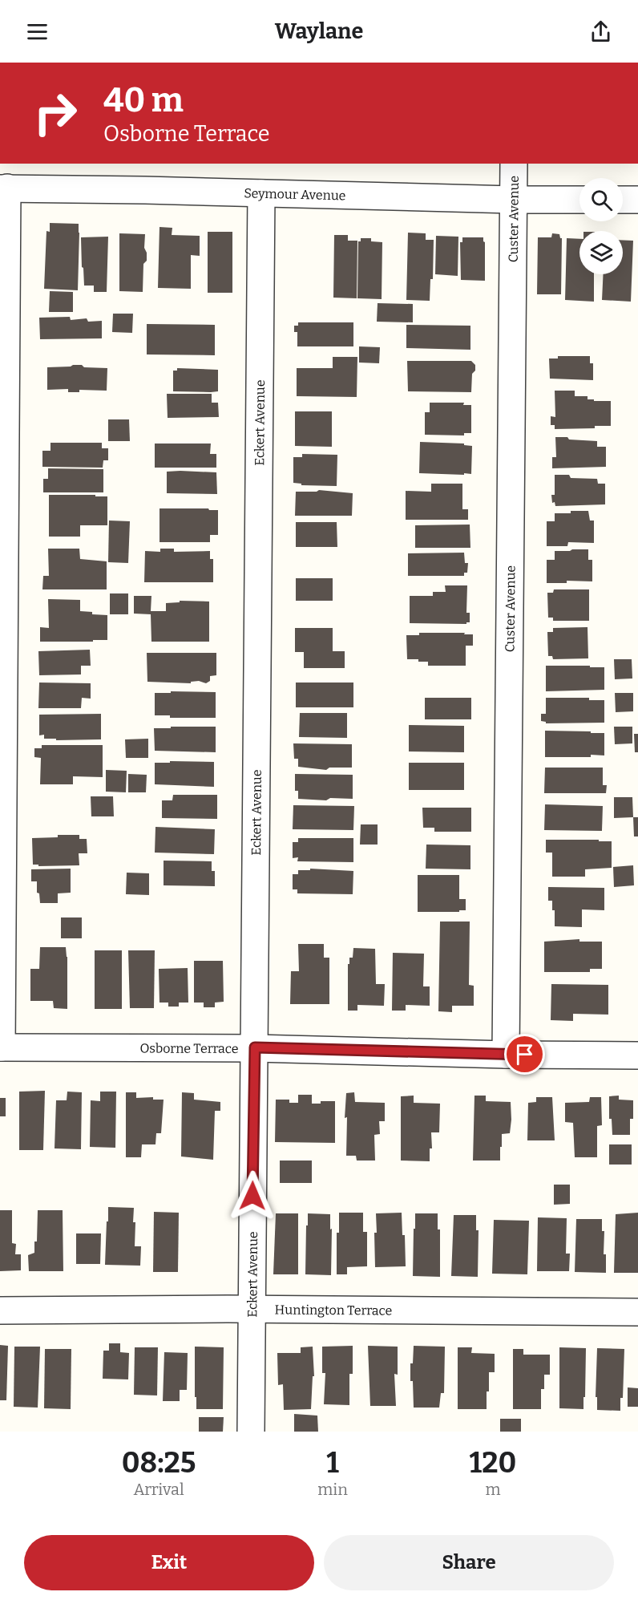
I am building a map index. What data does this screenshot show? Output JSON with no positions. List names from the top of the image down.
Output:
{
  "streets": {
    "street": [
      "Seymour Avenue",
      "Custer Avenue",
      "Eckert Avenue",
      "Osborne Terrace",
      "Huntington Terrace"
    ]
  },
  "crossings": [
    ["Seymour Avenue", "Custer Avenue"],
    ["Seymour Avenue", "Eckert Avenue"],
    ["Custer Avenue", "Osborne Terrace"],
    ["Eckert Avenue", "Osborne Terrace"],
    ["Eckert Avenue", "Huntington Terrace"]
  ],
  "page": {
    "header": "Waylane",
    "turn": ["40 m", "Osborne Terrace"],
    "eta": [
      "08:25",
      "Arrival",
      "1",
      "min",
      "120",
      "m"
    ],
    "buttons": ["Exit", "Share"]
  }
}
